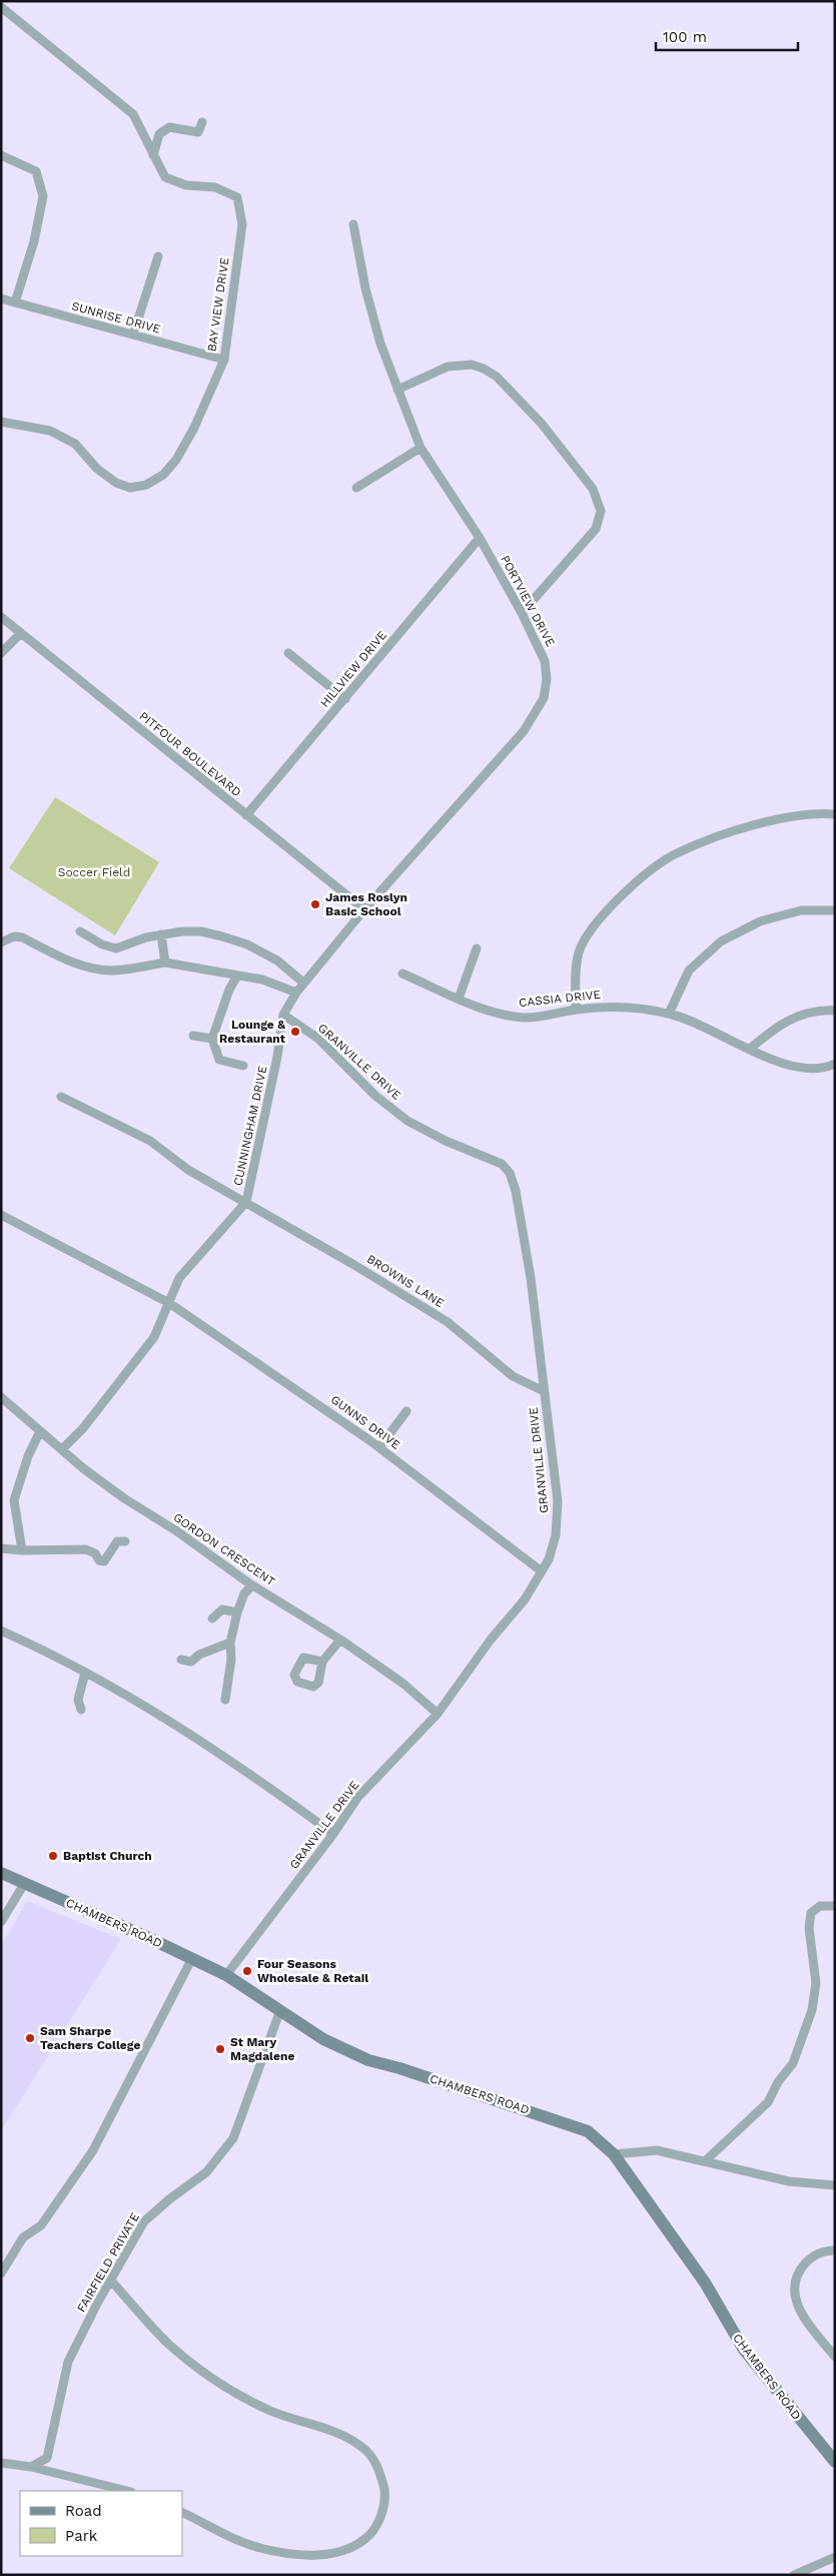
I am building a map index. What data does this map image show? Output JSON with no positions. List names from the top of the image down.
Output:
{
  "streets": {
    "street": [
      "BAY VIEW DRIVE",
      "SUNRISE DRIVE",
      "PORTVIEW DRIVE",
      "HILLVIEW DRIVE",
      "PITFOUR BOULEVARD",
      "CASSIA DRIVE",
      "GRANVILLE DRIVE",
      "CUNNINGHAM DRIVE",
      "BROWNS LANE",
      "GUNNS DRIVE",
      "GORDON CRESCENT",
      "CHAMBERS ROAD",
      "FAIRFIELD PRIVATE"
    ]
  },
  "crossings": [
    ["BAY VIEW DRIVE", "SUNRISE DRIVE"],
    ["PORTVIEW DRIVE", "HILLVIEW DRIVE"],
    ["PORTVIEW DRIVE", "PITFOUR BOULEVARD"],
    ["PORTVIEW DRIVE", "GRANVILLE DRIVE"],
    ["PORTVIEW DRIVE", "CUNNINGHAM DRIVE"],
    ["HILLVIEW DRIVE", "PITFOUR BOULEVARD"],
    ["GRANVILLE DRIVE", "CUNNINGHAM DRIVE"],
    ["GRANVILLE DRIVE", "BROWNS LANE"],
    ["GRANVILLE DRIVE", "GUNNS DRIVE"],
    ["GRANVILLE DRIVE", "GORDON CRESCENT"],
    ["GRANVILLE DRIVE", "CHAMBERS ROAD"],
    ["CUNNINGHAM DRIVE", "BROWNS LANE"],
    ["CUNNINGHAM DRIVE", "GUNNS DRIVE"],
    ["CUNNINGHAM DRIVE", "GORDON CRESCENT"],
    ["CHAMBERS ROAD", "FAIRFIELD PRIVATE"]
  ],
  "parks": ["Soccer Field"],
  "places": [
    "James Roslyn Basic School",
    "Lounge & Restaurant",
    "Baptist Church",
    "Four Seasons Wholesale & Retail",
    "Sam Sharpe Teachers College",
    "St Mary Magdalene"
  ],
  "legend": ["Road", "Park"],
  "scale_bar": "100 m"
}
